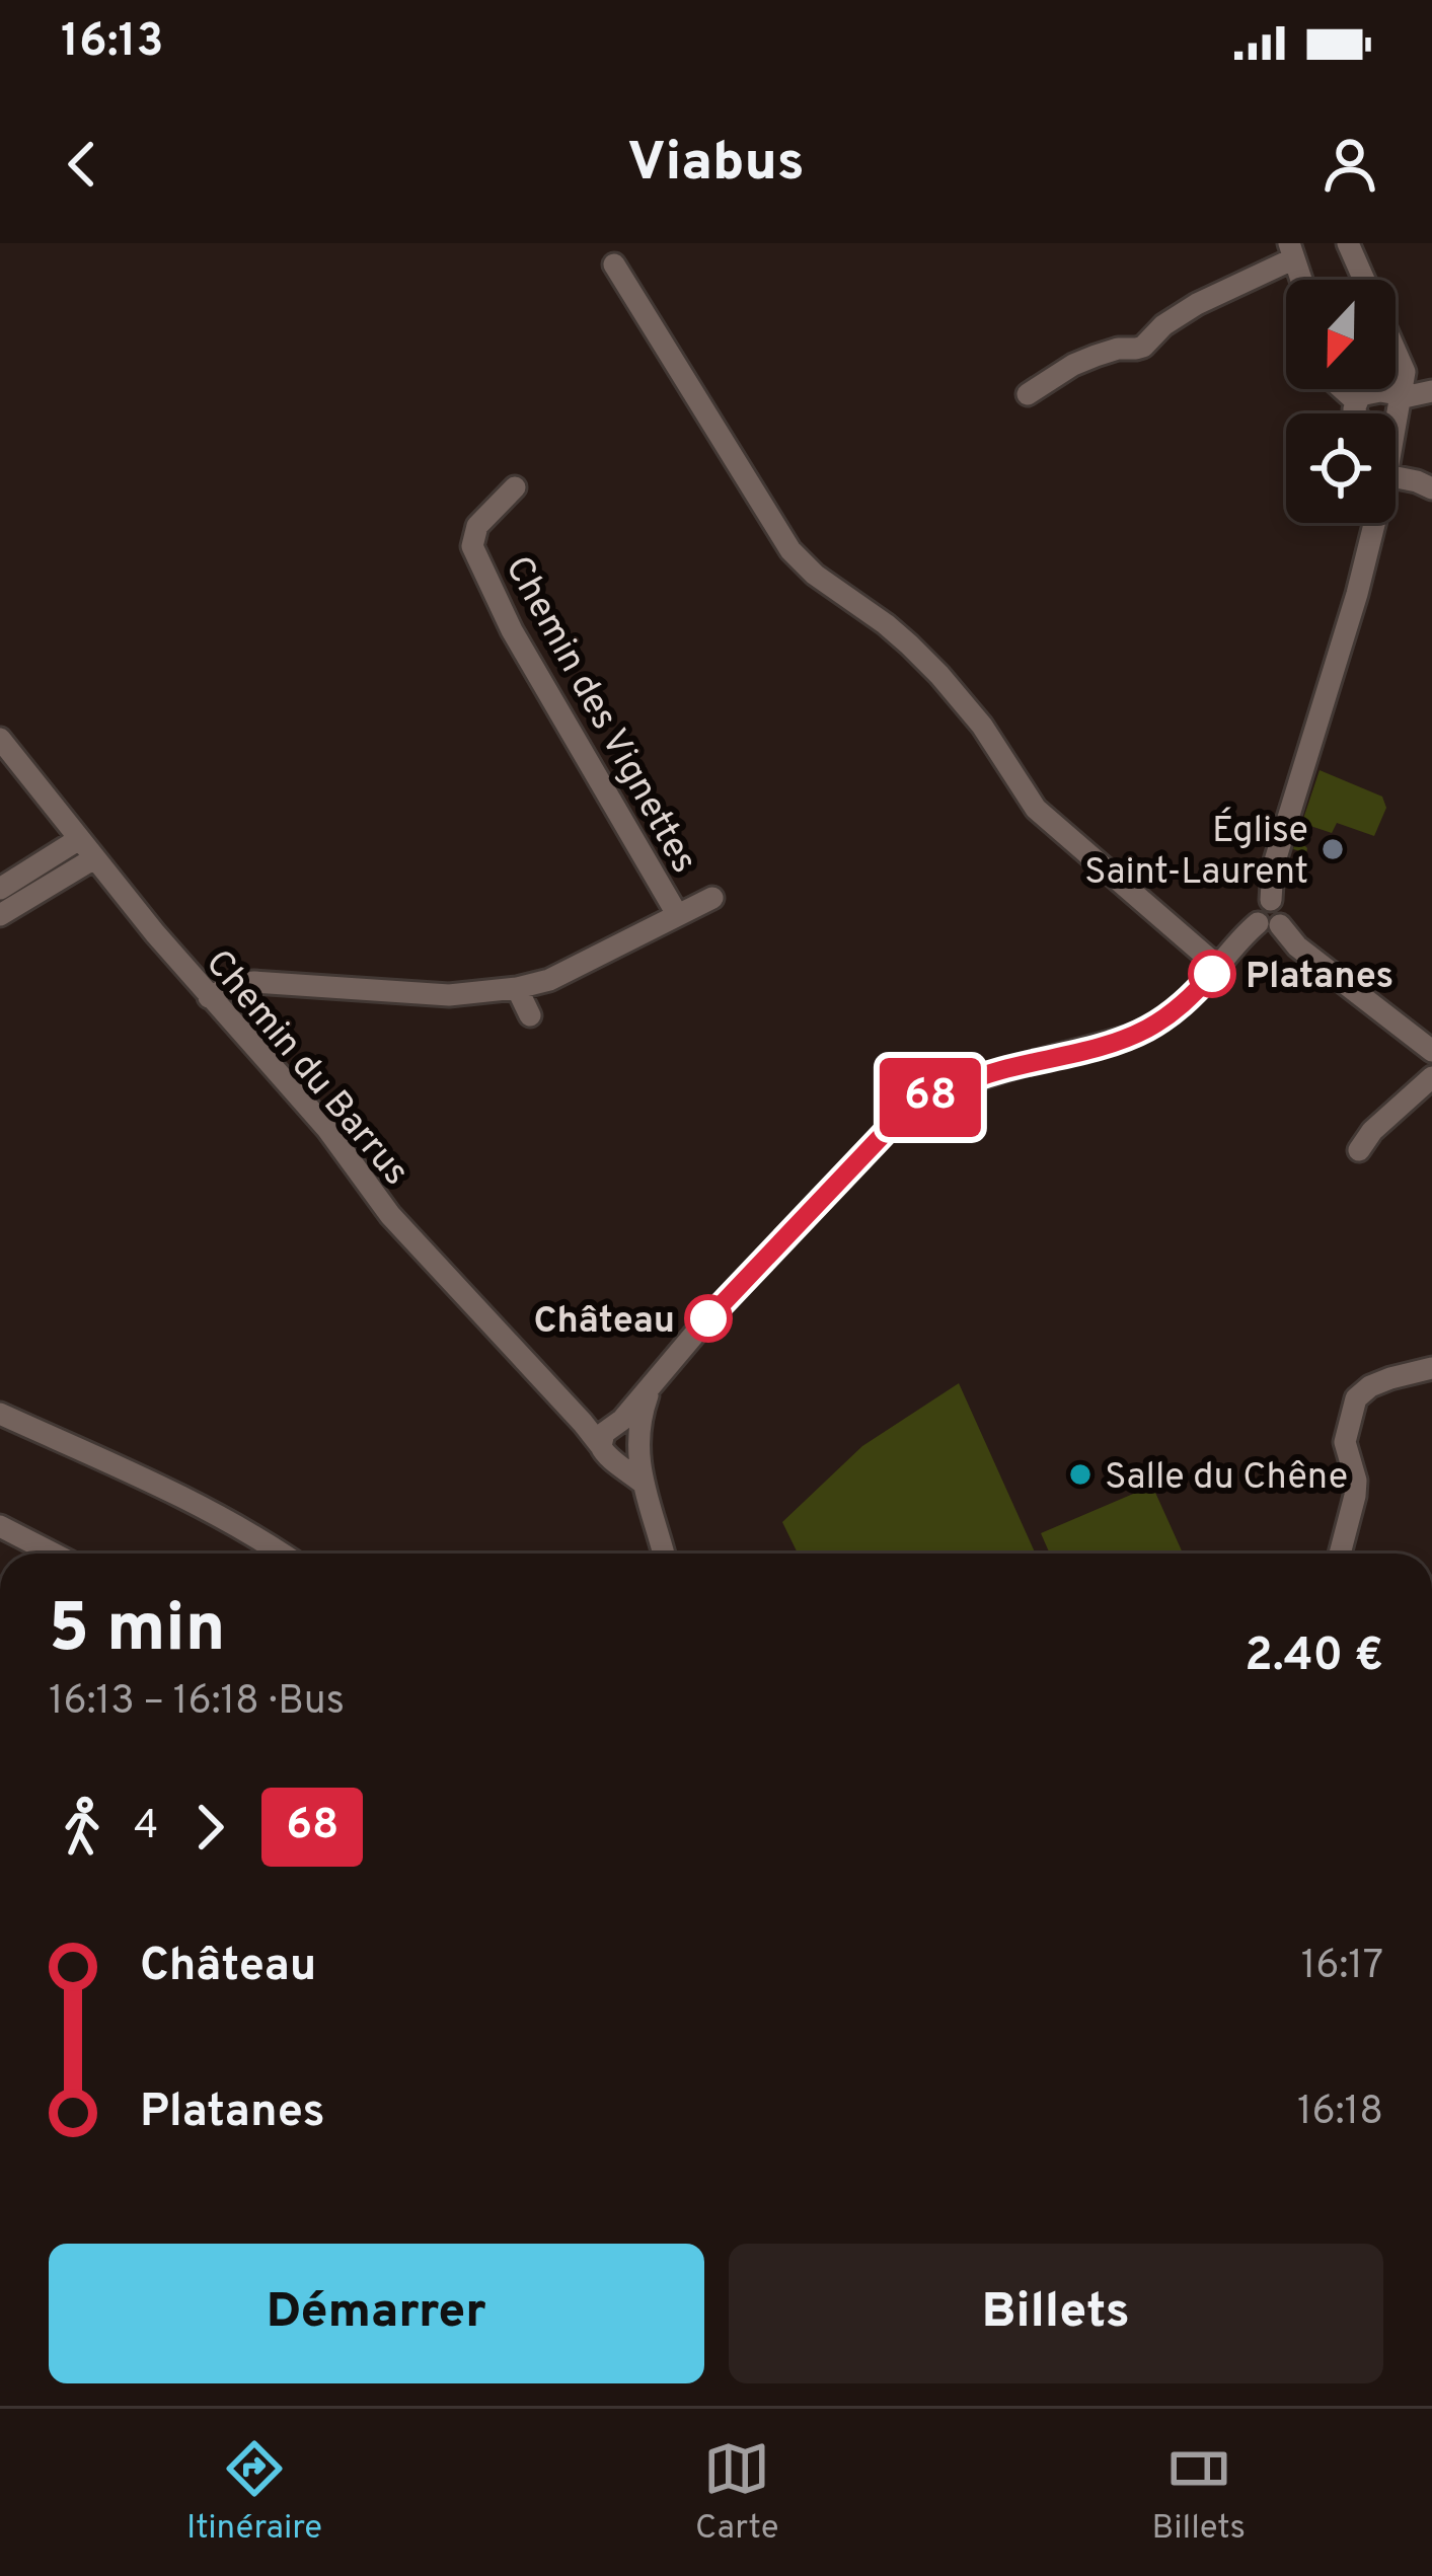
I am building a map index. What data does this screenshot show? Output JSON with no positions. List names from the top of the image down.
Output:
{
  "streets": {
    "street": ["Chemin des Vignettes", "Chemin du Barrus"]
  },
  "places": [
    "Église Saint-Laurent",
    "Platanes",
    "Château",
    "Salle du Chêne"
  ],
  "lines": ["bus line 68"],
  "north": "bottom",
  "page": {
    "status": "16:13",
    "header": "Viabus",
    "on_map": "68",
    "heading": ["5 min", "16:13 – 16:18 · Bus", "2.40 €"],
    "legs": ["4", "68"],
    "list": [
      {
        "name": "Château",
        "value": "16:17"
      },
      {
        "name": "Platanes",
        "value": "16:18"
      }
    ],
    "buttons": ["Démarrer", "Billets"],
    "tabs": ["Itinéraire", "Carte", "Billets"]
  }
}
